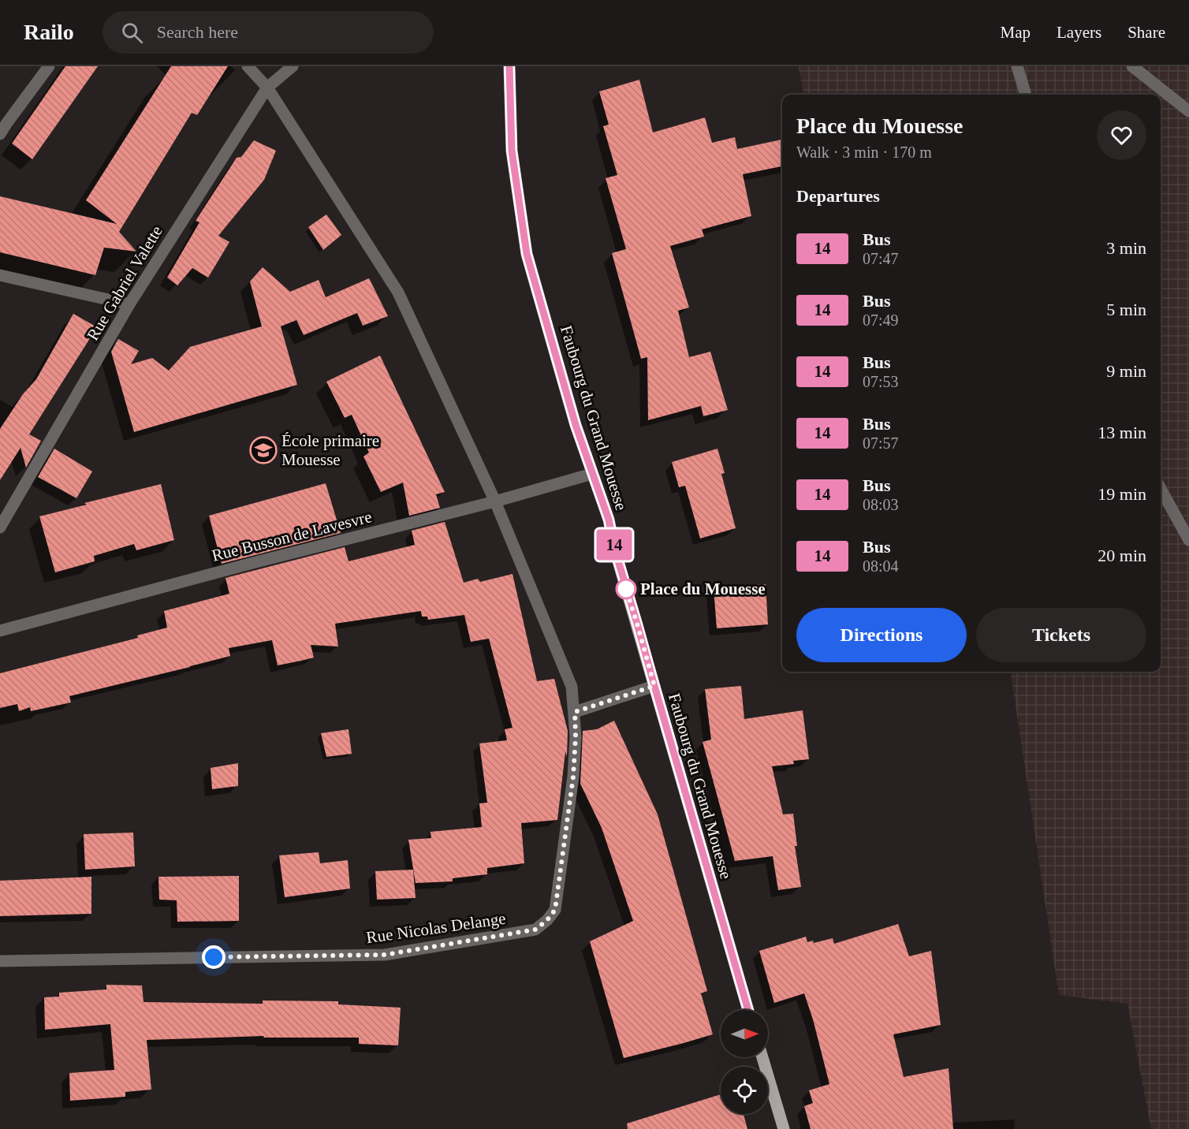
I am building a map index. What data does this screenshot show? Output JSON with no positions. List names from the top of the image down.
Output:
{
  "streets": {
    "main road": ["Faubourg du Grand Mouesse"],
    "street": ["Rue Gabriel Valette", "Rue Busson de Lavesvre", "Rue Nicolas Delange"]
  },
  "crossings": [
    ["Faubourg du Grand Mouesse", "Rue Busson de Lavesvre"]
  ],
  "places": {
    "school or university": ["École primaire Mouesse"],
    "other": ["Place du Mouesse"]
  },
  "lines": ["bus line 14"],
  "north": "right",
  "page": {
    "header": "Railo",
    "search": "Search here",
    "nav": ["Map", "Layers", "Share"],
    "on_map": "14",
    "heading": [
      ["Place du Mouesse", "Walk · 3 min · 170 m"],
      "Departures"
    ],
    "list": [
      {
        "mark": "14",
        "name": "Bus",
        "note": "07:47",
        "value": "3 min"
      },
      {
        "mark": "14",
        "name": "Bus",
        "note": "07:49",
        "value": "5 min"
      },
      {
        "mark": "14",
        "name": "Bus",
        "note": "07:53",
        "value": "9 min"
      },
      {
        "mark": "14",
        "name": "Bus",
        "note": "07:57",
        "value": "13 min"
      },
      {
        "mark": "14",
        "name": "Bus",
        "note": "08:03",
        "value": "19 min"
      },
      {
        "mark": "14",
        "name": "Bus",
        "note": "08:04",
        "value": "20 min"
      }
    ],
    "buttons": ["Directions", "Tickets"]
  }
}
